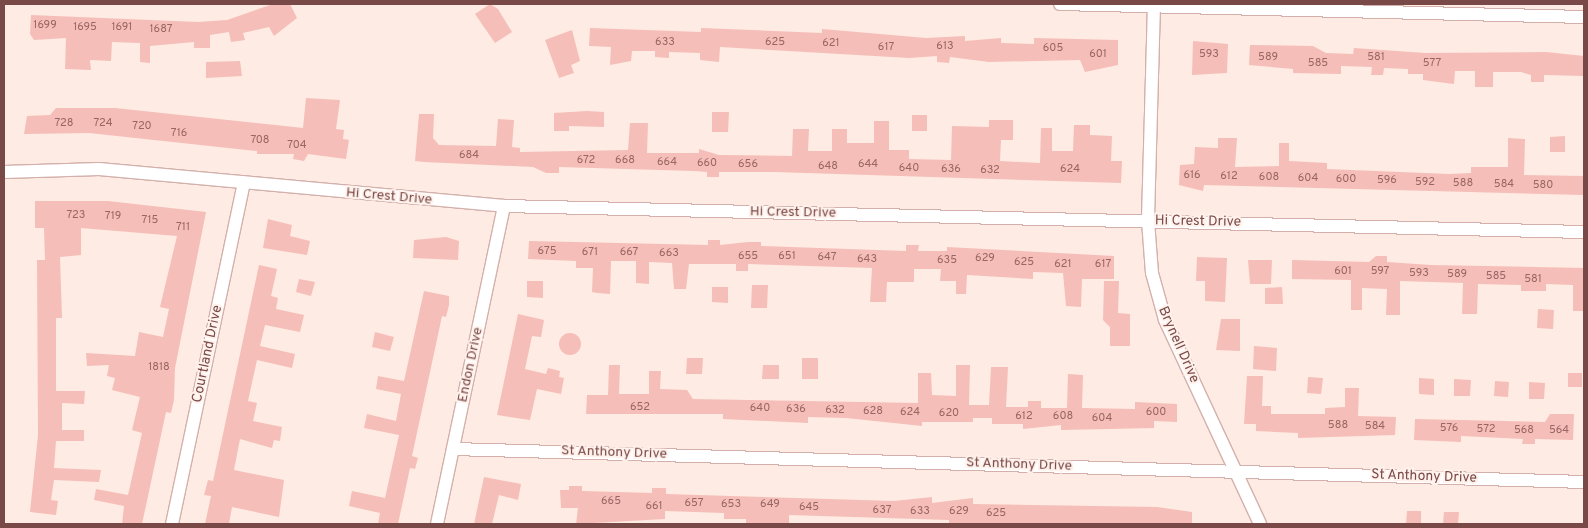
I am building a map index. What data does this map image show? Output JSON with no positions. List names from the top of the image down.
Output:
{
  "streets": {
    "street": [
      "Hi Crest Drive",
      "Brynell Drive",
      "Courtland Drive",
      "Endon Drive",
      "St Anthony Drive"
    ]
  },
  "crossings": [
    ["Hi Crest Drive", "Brynell Drive"],
    ["Hi Crest Drive", "Courtland Drive"],
    ["Hi Crest Drive", "Endon Drive"],
    ["Brynell Drive", "St Anthony Drive"],
    ["Endon Drive", "St Anthony Drive"]
  ],
  "house_numbers": [
    "1699",
    "1695",
    "1691",
    "1687",
    "633",
    "625",
    "621",
    "613",
    "617",
    "605",
    "601",
    "593",
    "589",
    "581",
    "585",
    "577",
    "728",
    "724",
    "720",
    "716",
    "708",
    "704",
    "684",
    "672",
    "668",
    "664",
    "660",
    "656",
    "644",
    "648",
    "640",
    "636",
    "624",
    "632",
    "616",
    "612",
    "608",
    "604",
    "600",
    "596",
    "592",
    "588",
    "584",
    "580",
    "723",
    "719",
    "715",
    "711",
    "675",
    "671",
    "667",
    "663",
    "655",
    "651",
    "647",
    "629",
    "643",
    "635",
    "625",
    "621",
    "617",
    "601",
    "597",
    "593",
    "589",
    "585",
    "581",
    "1818",
    "652",
    "640",
    "636",
    "632",
    "628",
    "624",
    "600",
    "620",
    "612",
    "608",
    "604",
    "588",
    "584",
    "576",
    "572",
    "568",
    "564",
    "665",
    "657",
    "653",
    "649",
    "661",
    "645",
    "637",
    "633",
    "629",
    "625"
  ]
}
